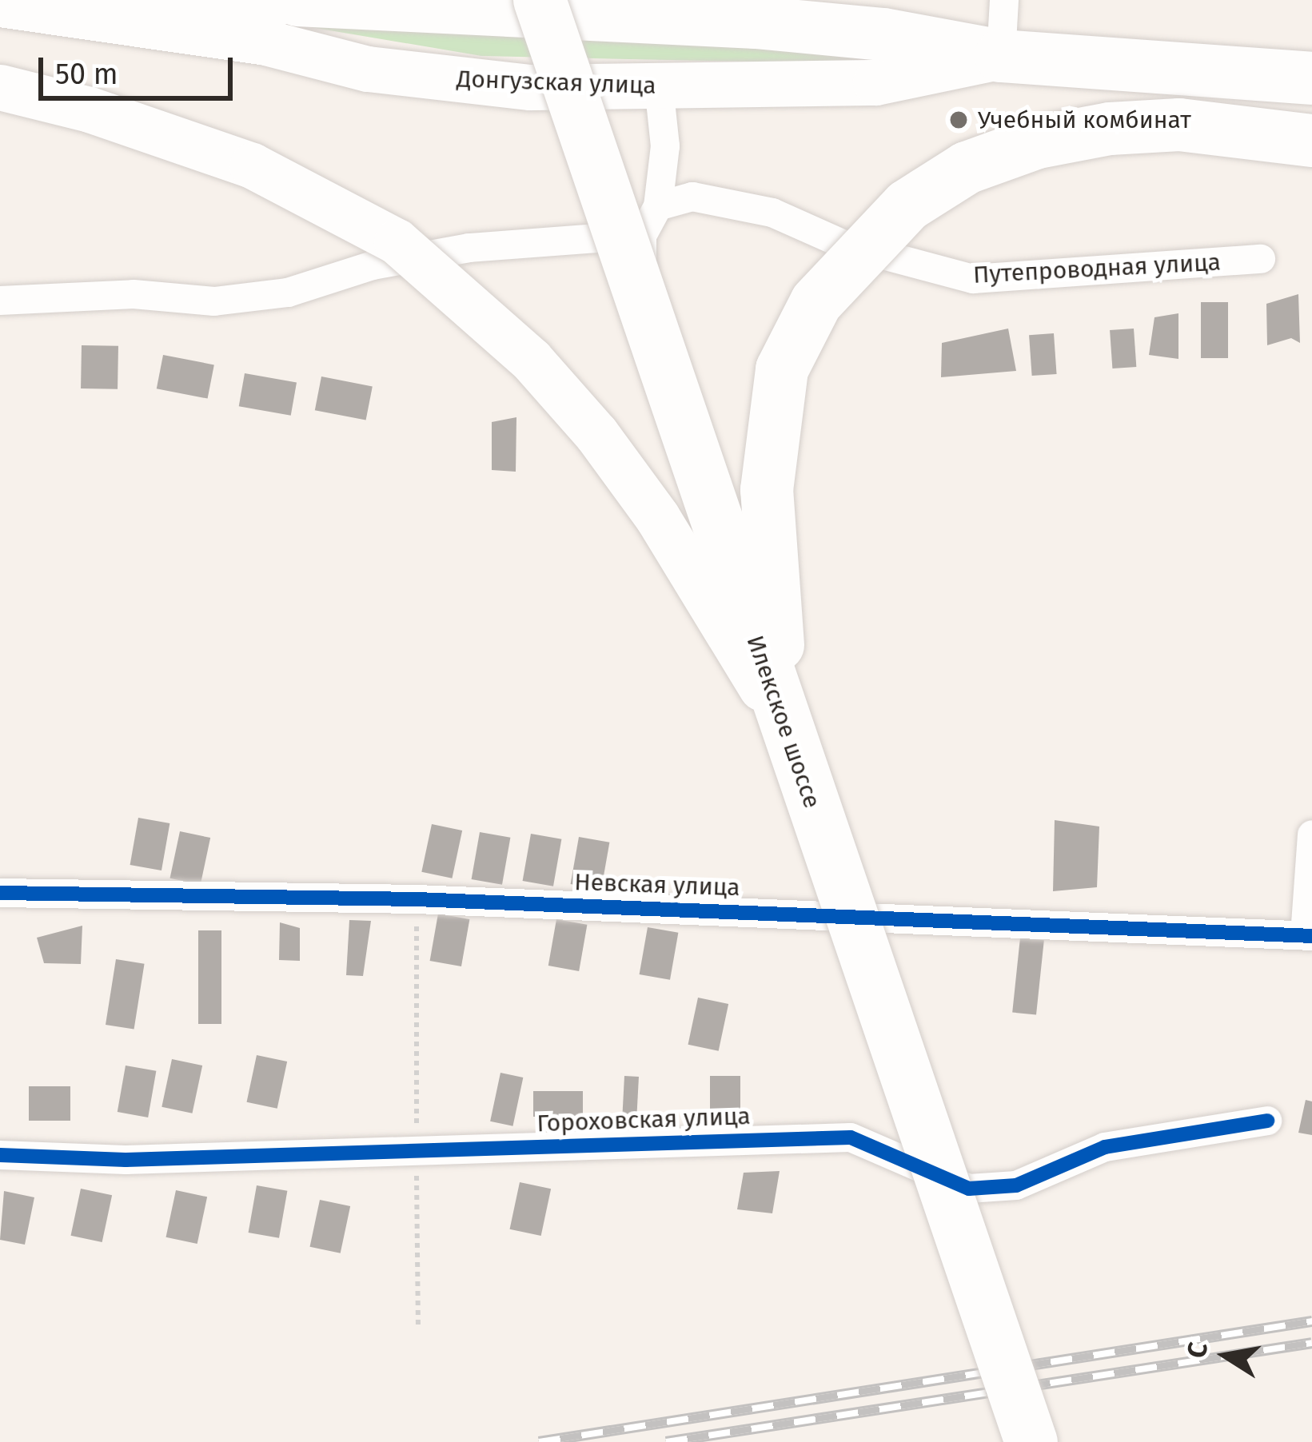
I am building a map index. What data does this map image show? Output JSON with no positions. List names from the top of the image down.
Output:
{
  "streets": {
    "highway": ["Донгузская улица", "Илекское шоссе"],
    "street": ["Путепроводная улица", "Невская улица", "Гороховская улица"]
  },
  "crossings": [
    ["Донгузская улица", "Илекское шоссе"]
  ],
  "places": ["Учебный комбинат"],
  "scale_bar": "50 m",
  "north": "left"
}
